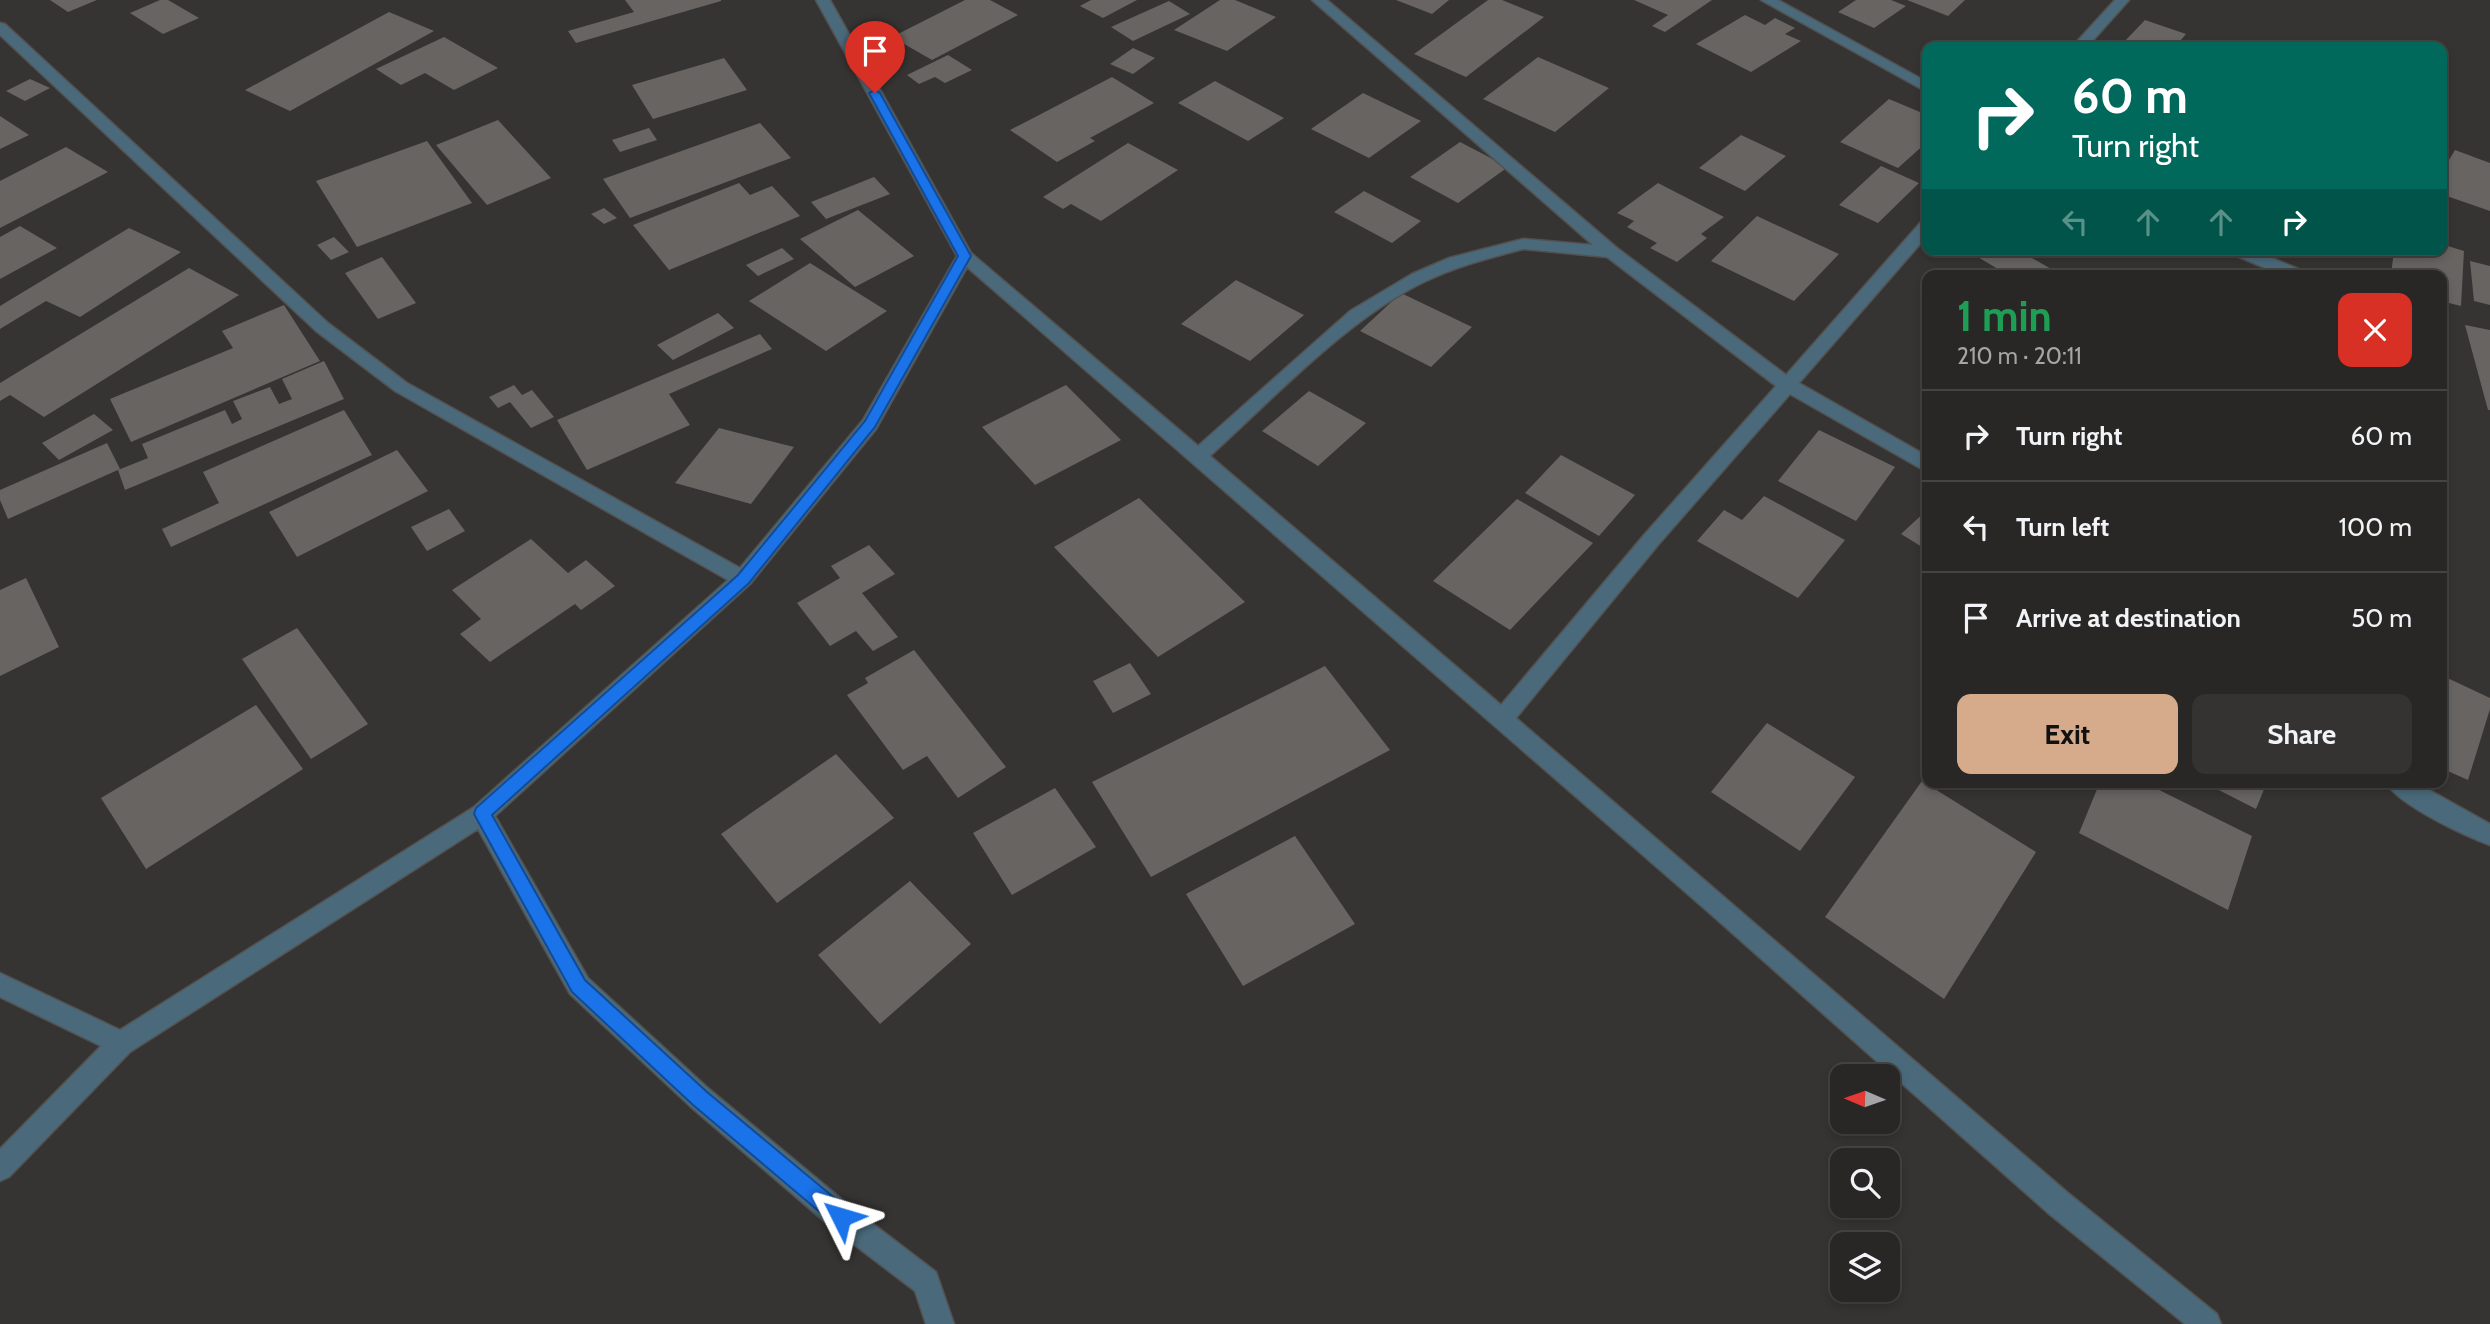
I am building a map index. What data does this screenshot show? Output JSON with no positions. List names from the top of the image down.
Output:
{
  "north": "left",
  "page": {
    "turn": ["60 m", "Turn right"],
    "heading": ["1 min", "210 m · 20:11"],
    "list": [
      {
        "name": "Turn right",
        "value": "60 m"
      },
      {
        "name": "Turn left",
        "value": "100 m"
      },
      {
        "name": "Arrive at destination",
        "value": "50 m"
      }
    ],
    "buttons": ["Exit", "Share"]
  }
}
